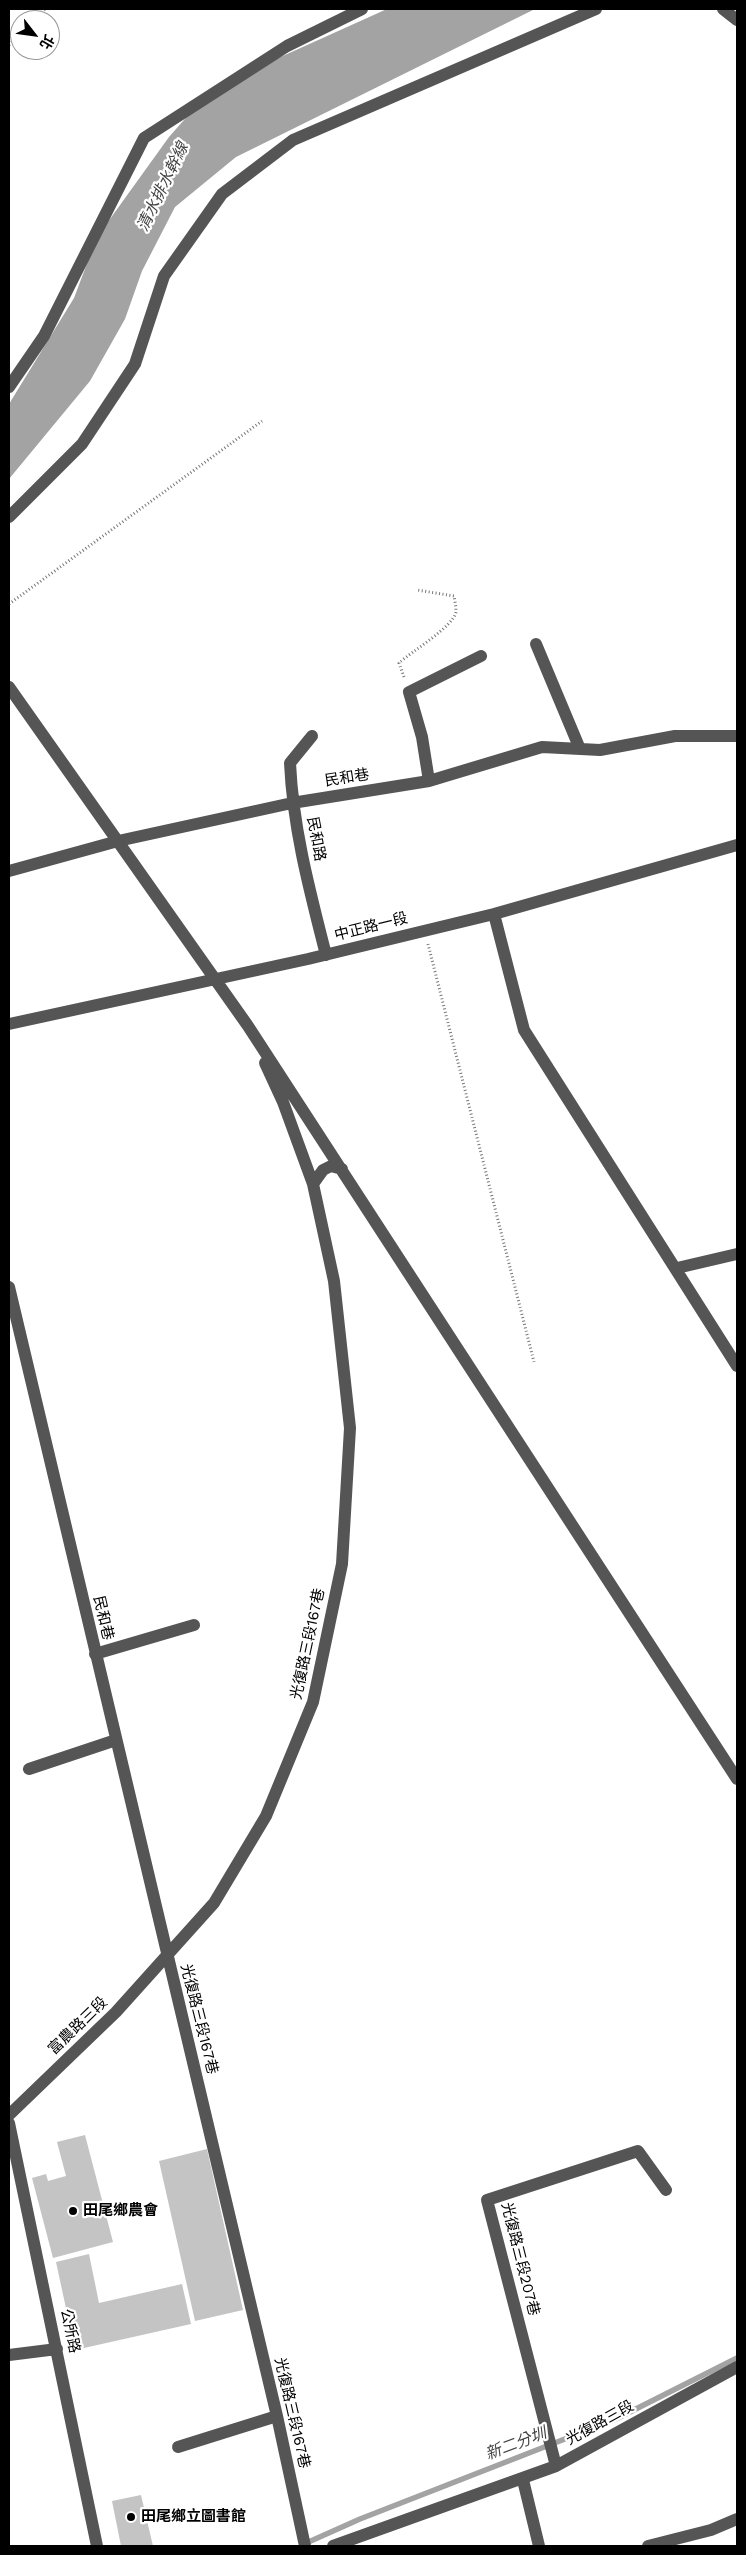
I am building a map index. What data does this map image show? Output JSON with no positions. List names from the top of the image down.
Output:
{
  "streets": {
    "street": [
      "民和巷",
      "民和路",
      "中正路一段",
      "光復路三段167巷",
      "富農路三段",
      "光復路三段207巷",
      "公所路",
      "光復路三段"
    ]
  },
  "crossings": [
    ["民和巷", "民和路"],
    ["民和巷", "光復路三段167巷"],
    ["民和巷", "富農路三段"],
    ["民和路", "中正路一段"],
    ["光復路三段167巷", "富農路三段"],
    ["光復路三段207巷", "光復路三段"]
  ],
  "water": ["清水排水幹線", "新二分圳"],
  "places": ["田尾鄉農會", "田尾鄉立圖書館"],
  "north": "bottom right"
}
